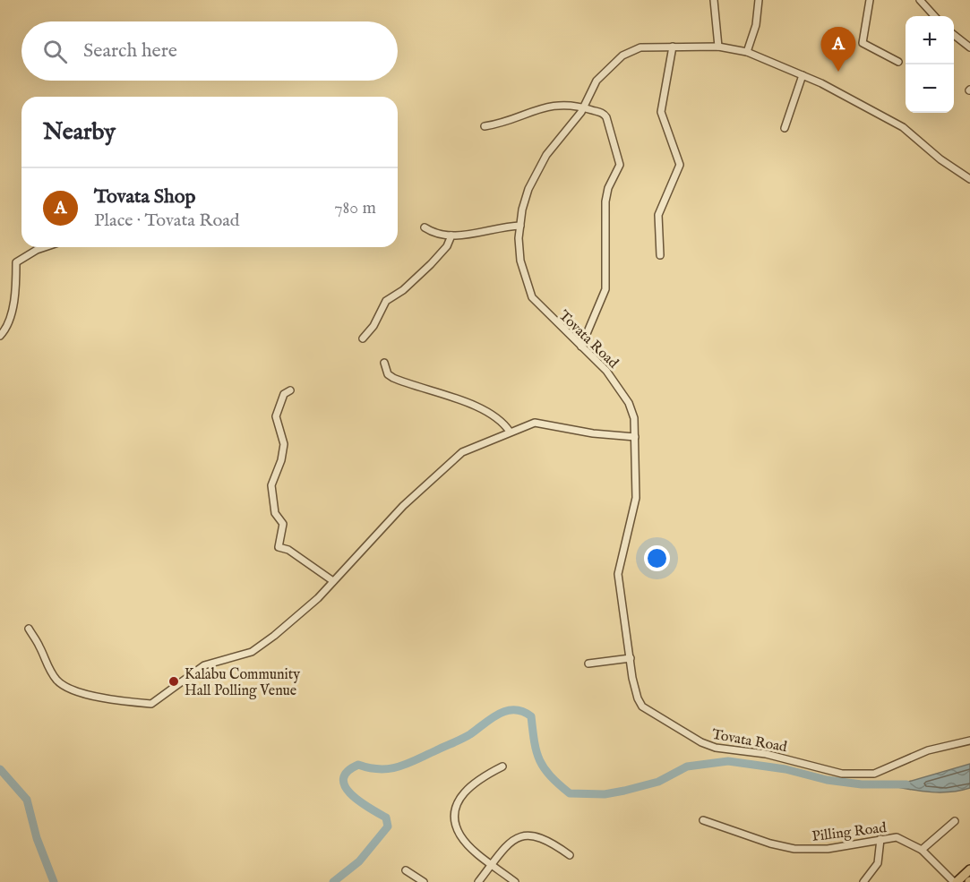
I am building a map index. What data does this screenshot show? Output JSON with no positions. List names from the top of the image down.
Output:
{
  "streets": {
    "street": ["Tovata Road", "Pilling Road"]
  },
  "places": ["Kalabu Community Hall Polling Venue"],
  "page": {
    "map_buttons": ["+", "−"],
    "search": "Search here",
    "pins": "A",
    "heading": "Nearby",
    "list": [
      {
        "mark": "A",
        "name": "Tovata Shop",
        "note": "Place · Tovata Road",
        "value": "780 m"
      }
    ]
  }
}
